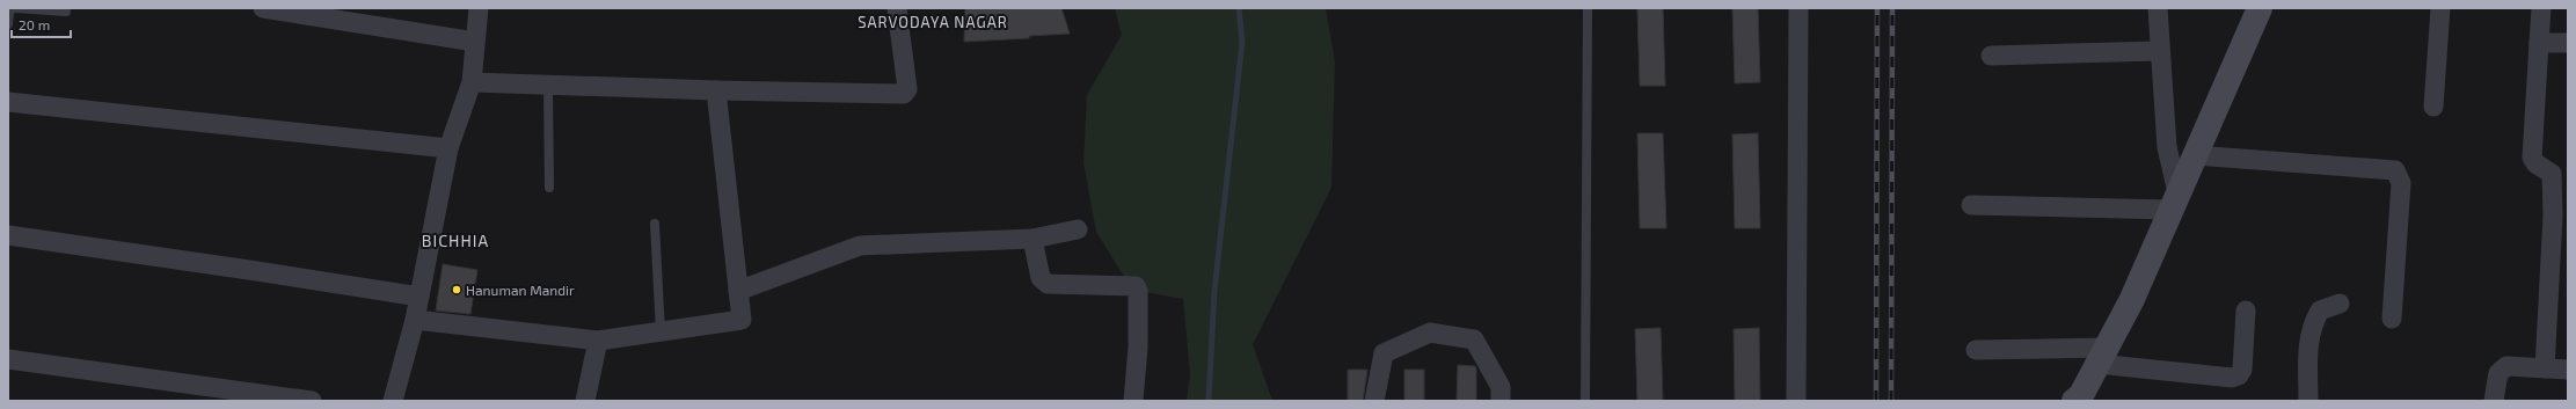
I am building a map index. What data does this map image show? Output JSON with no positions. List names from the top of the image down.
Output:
{
  "districts": ["SARVODAYA NAGAR", "BICHHIA"],
  "places": ["Hanuman Mandir"],
  "scale_bar": "20 m"
}
